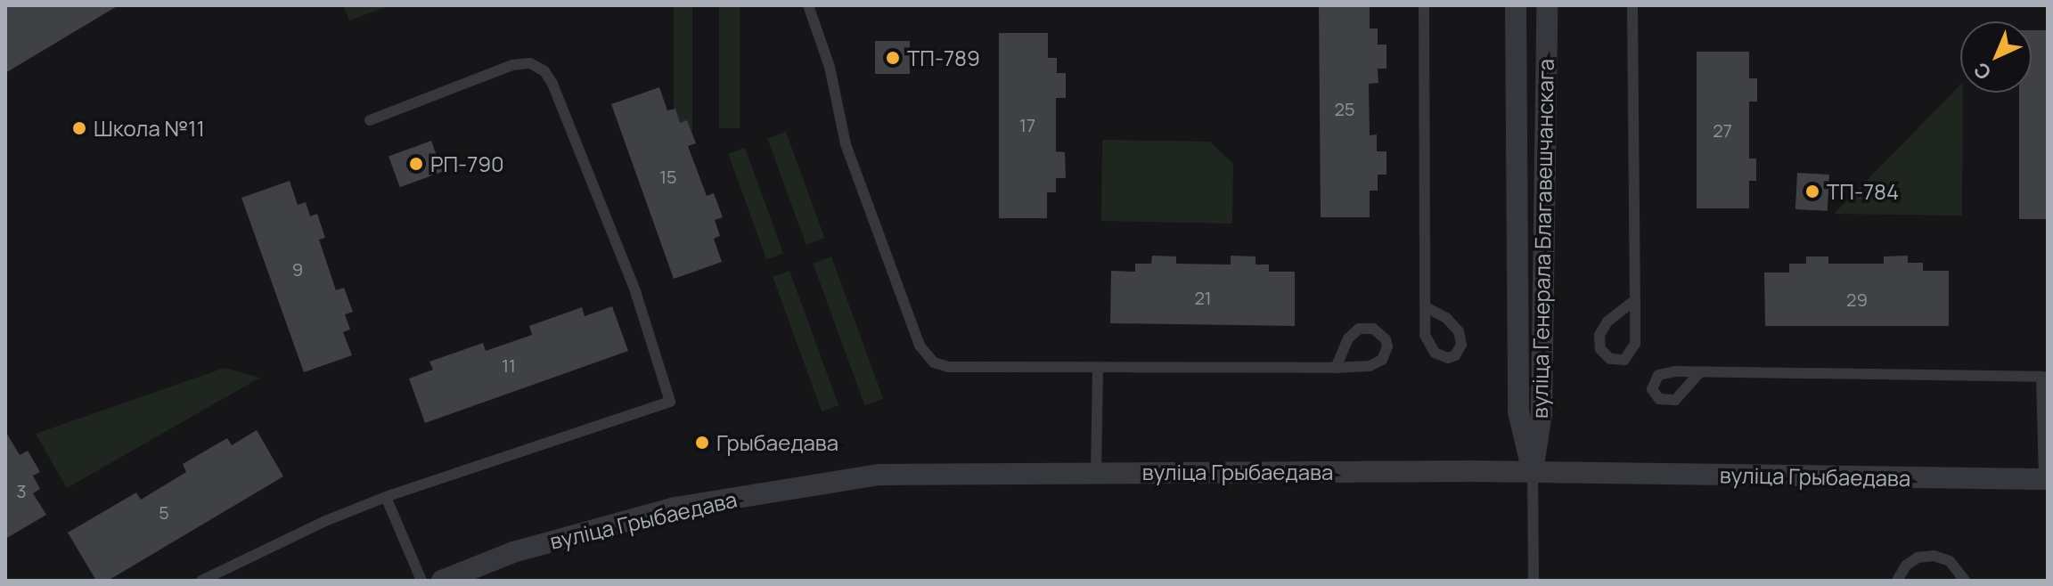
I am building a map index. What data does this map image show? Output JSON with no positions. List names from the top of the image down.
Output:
{
  "streets": {
    "street": ["вуліца Генерала Благавешчанскага", "вуліца Грыбаедава"]
  },
  "crossings": [
    ["вуліца Генерала Благавешчанскага", "вуліца Грыбаедава"]
  ],
  "places": [
    "ТП-789",
    "Школа №11",
    "РП-790",
    "ТП-784",
    "Грыбаедава"
  ],
  "house_numbers": [
    "25",
    "17",
    "27",
    "15",
    "9",
    "21",
    "29",
    "11",
    "3",
    "5"
  ],
  "north": "bottom left"
}
